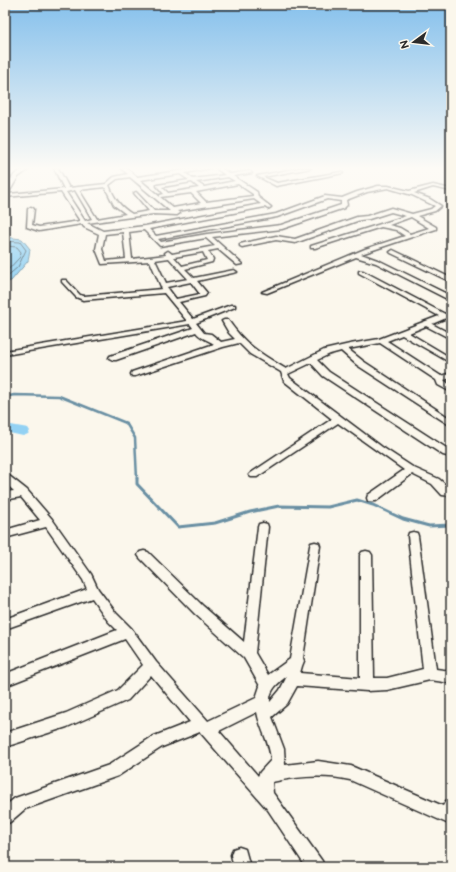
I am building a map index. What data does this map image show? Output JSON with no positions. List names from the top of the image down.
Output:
{
  "north": "left"
}
